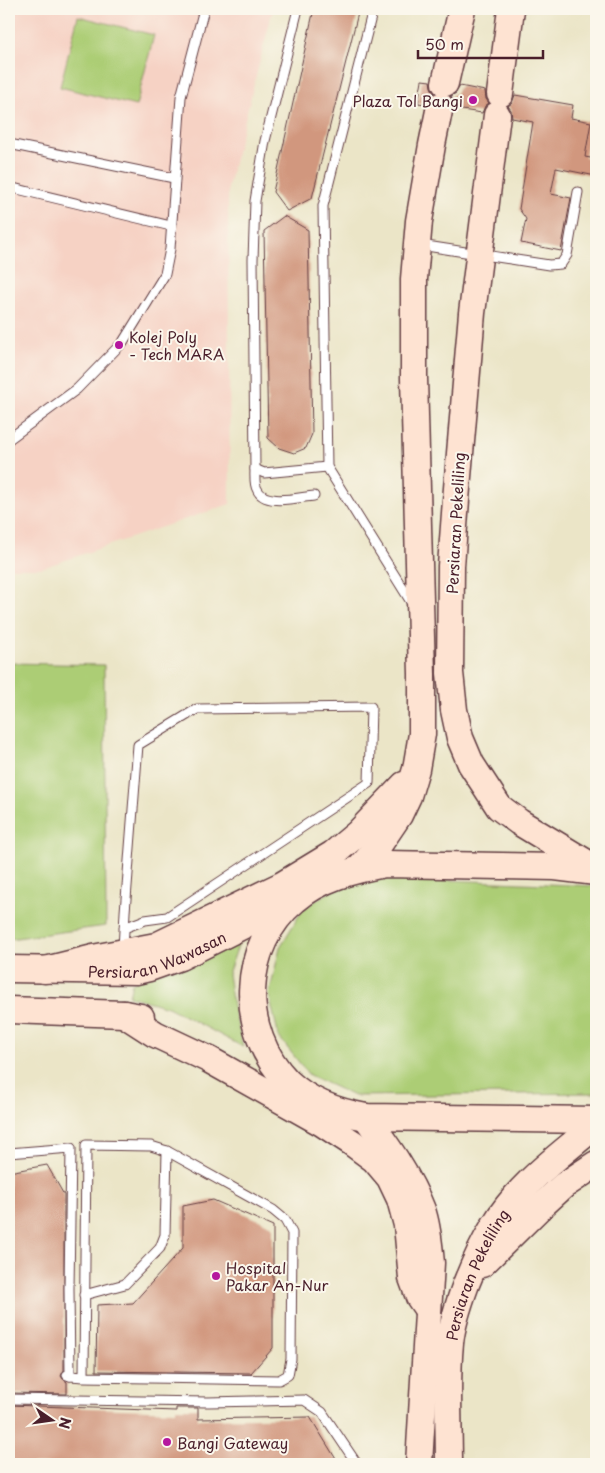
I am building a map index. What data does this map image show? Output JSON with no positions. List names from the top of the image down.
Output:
{
  "streets": {
    "main road": ["Persiaran Pekeliling", "Persiaran Wawasan"]
  },
  "places": [
    "Plaza Tol Bangi",
    "Kolej Poly - Tech MARA",
    "Hospital Pakar An-Nur",
    "Bangi Gateway"
  ],
  "scale_bar": "50 m",
  "north": "right"
}
